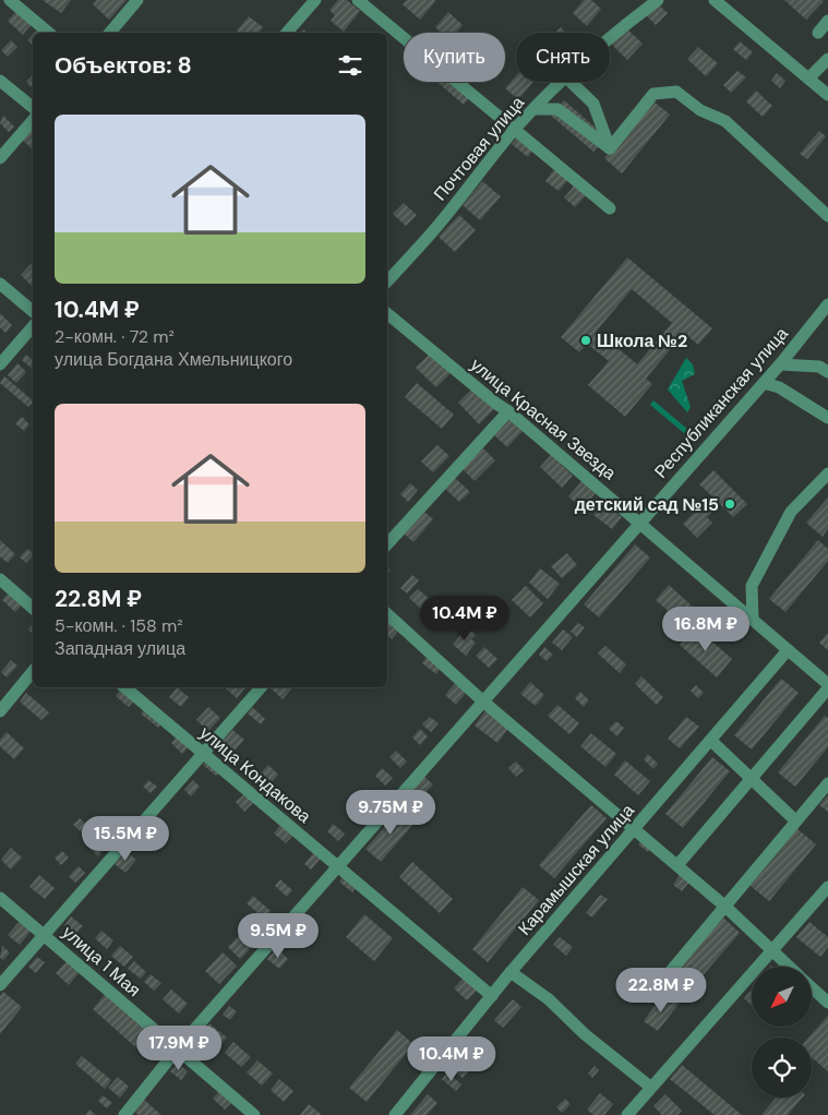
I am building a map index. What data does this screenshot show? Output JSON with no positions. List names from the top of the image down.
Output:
{
  "streets": {
    "street": [
      "Почтовая улица",
      "Республиканская улица",
      "улица Красная Звезда",
      "улица Кондакова",
      "Карамышская улица",
      "улица 1 Мая"
    ]
  },
  "crossings": [
    ["Республиканская улица", "улица Красная Звезда"],
    ["Республиканская улица", "улица Кондакова"],
    ["Республиканская улица", "улица 1 Мая"],
    ["улица Красная Звезда", "Карамышская улица"],
    ["улица Кондакова", "Карамышская улица"]
  ],
  "places": ["Школа №2", "детский сад №15"],
  "north": "bottom left",
  "page": {
    "chip": ["Купить", "Снять"],
    "heading": "Объектов: 8",
    "list": [
      {
        "name": "10.4M ₽",
        "note": "2-комн. · 72 m² · улица Богдана Хмельницкого"
      },
      {
        "name": "22.8M ₽",
        "note": "5-комн. · 158 m² · Западная улица"
      }
    ],
    "price": [
      "10.4M ₽",
      "16.8M ₽",
      "9.75M ₽",
      "15.5M ₽",
      "9.5M ₽",
      "22.8M ₽",
      "17.9M ₽",
      "10.4M ₽"
    ]
  }
}
